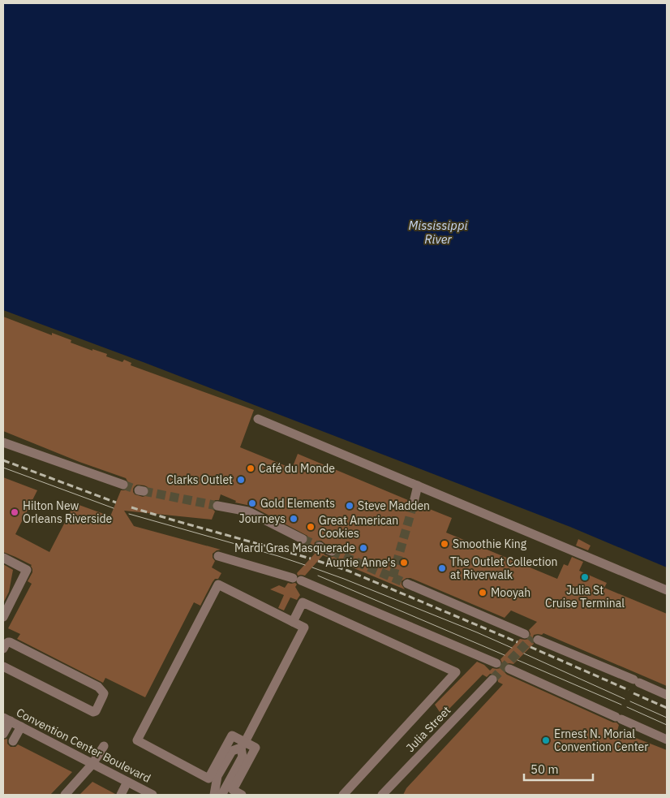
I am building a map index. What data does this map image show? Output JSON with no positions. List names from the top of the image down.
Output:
{
  "streets": {
    "street": ["Julia Street", "Convention Center Boulevard"]
  },
  "water": ["Mississippi River"],
  "places": [
    "Café du Monde",
    "Clarks Outlet",
    "Gold Elements",
    "Steve Madden",
    "Hilton New Orleans Riverside",
    "Journeys",
    "Great American Cookies",
    "Smoothie King",
    "Mardi Gras Masquerade",
    "Auntie Anne's",
    "The Outlet Collection at Riverwalk",
    "Julia St Cruise Terminal",
    "Mooyah",
    "Ernest N. Morial Convention Center"
  ],
  "scale_bar": "50 m"
}
